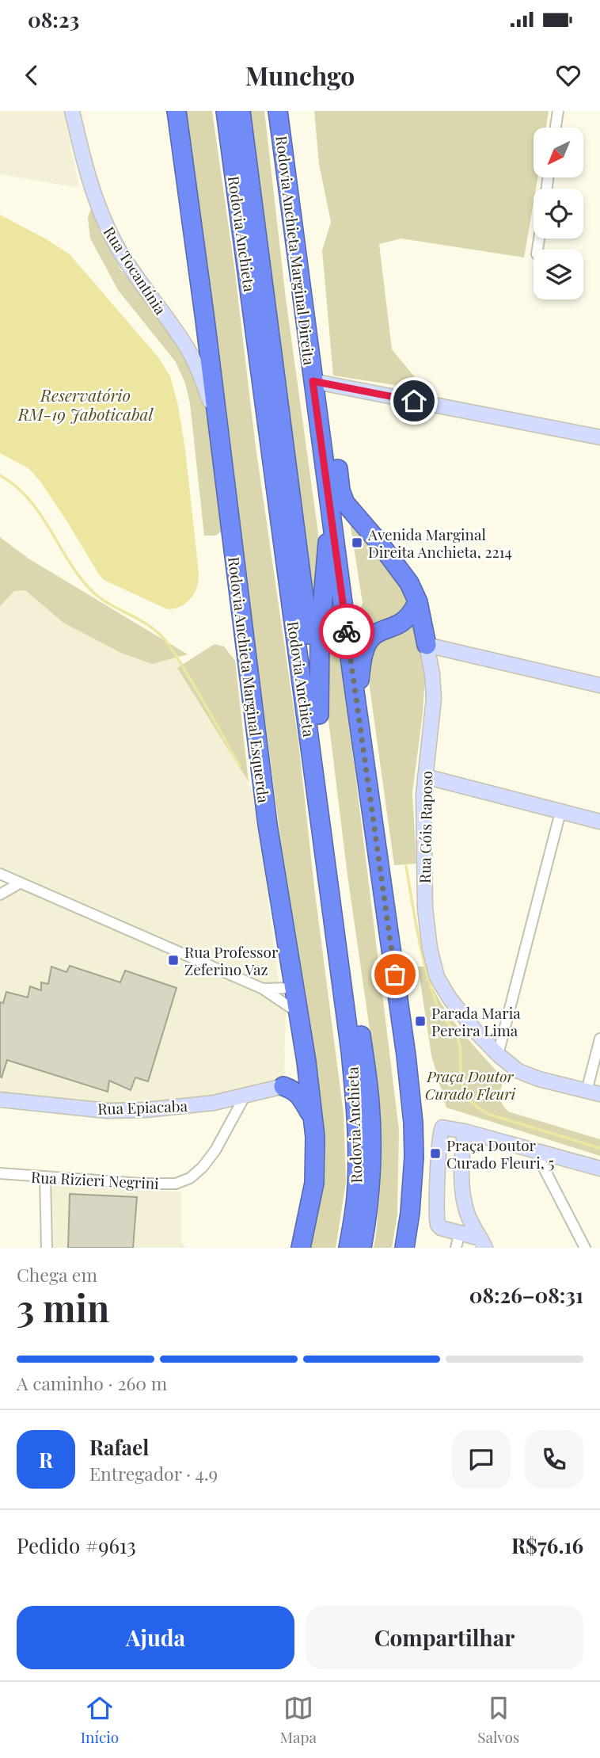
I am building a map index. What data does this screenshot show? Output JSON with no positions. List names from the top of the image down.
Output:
{
  "streets": {
    "highway": ["Rodovia Anchieta", "Rodovia Anchieta Marginal Direita", "Rodovia Anchieta Marginal Esquerda"],
    "street": [
      "Rua Tocantínia",
      "Rua Góis Raposo",
      "Rua Epiacaba",
      "Rua Rizieri Negrini"
    ]
  },
  "crossings": [
    ["Rua Tocantínia", "Rodovia Anchieta Marginal Esquerda"],
    ["Rua Epiacaba", "Rua Rizieri Negrini"]
  ],
  "water": ["Reservatório RM-19 Jaboticabal"],
  "parks": ["Praça Doutor Curado Fleuri"],
  "places": {
    "transit": [
      "Avenida Marginal Direita Anchieta, 2214",
      "Rua Professor Zeferino Vaz",
      "Parada Maria Pereira Lima",
      "Praça Doutor Curado Fleuri, 5"
    ]
  },
  "north": "bottom left",
  "page": {
    "status": "08:23",
    "header": "Munchgo",
    "heading": ["3 min", "Chega em", "08:26–08:31"],
    "panel": [
      "Rafael",
      "Entregador · 4.9",
      "Pedido #9613",
      "R$76.16"
    ],
    "bar": "A caminho · 260 m",
    "round": "R",
    "buttons": ["Ajuda", "Compartilhar"],
    "tabs": ["Início", "Mapa", "Salvos"]
  }
}
